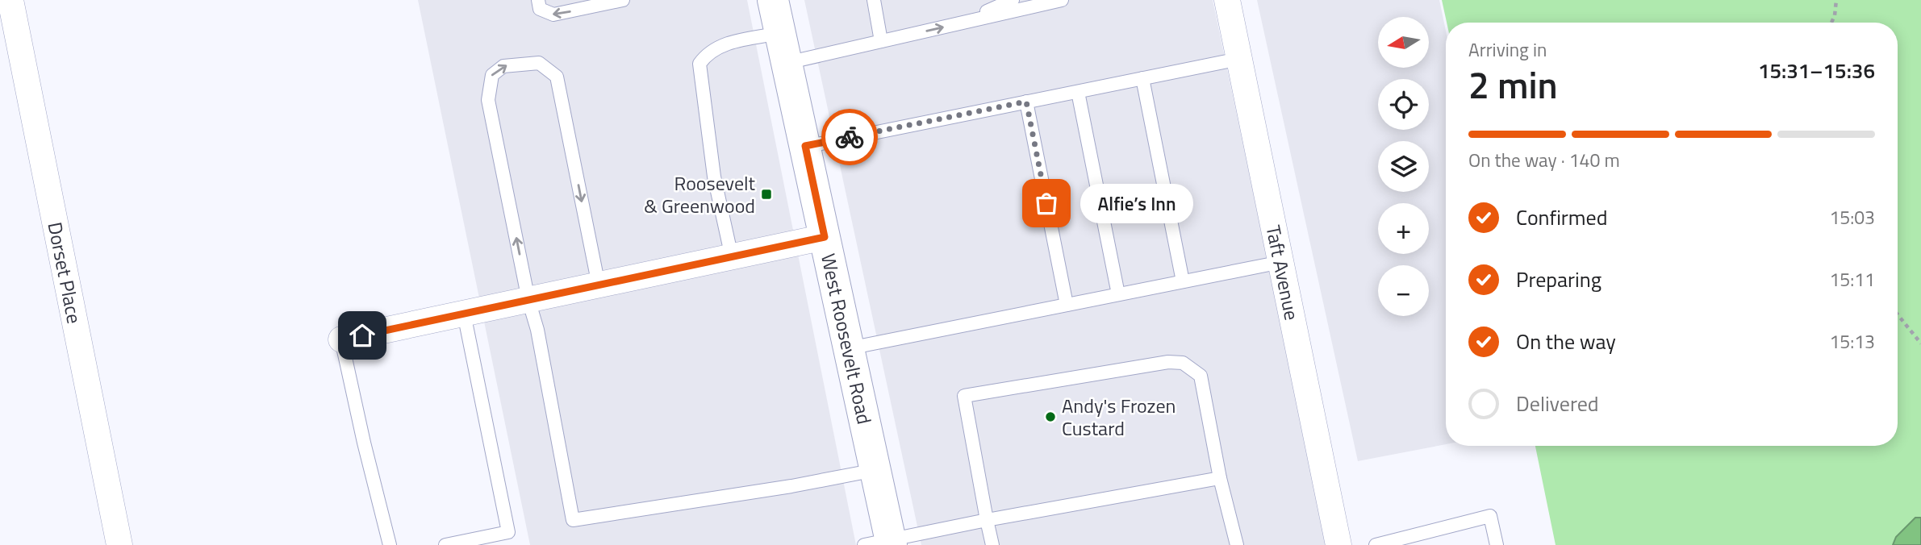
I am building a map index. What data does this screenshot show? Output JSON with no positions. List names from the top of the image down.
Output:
{
  "streets": {
    "main road": ["West Roosevelt Road"],
    "street": ["Dorset Place", "Taft Avenue"]
  },
  "places": {
    "transit": ["Roosevelt & Greenwood"],
    "other": ["Alfie’s Inn", "Andy's Frozen Custard"]
  },
  "north": "left",
  "page": {
    "map_buttons": ["+", "−"],
    "heading": ["2 min", "Arriving in", "15:31–15:36"],
    "bar": "On the way · 140 m",
    "bubble": "Alfie’s Inn",
    "list": [
      ["Confirmed", "15:03"],
      ["Preparing", "15:11"],
      ["On the way", "15:13"],
      "Delivered"
    ]
  }
}
